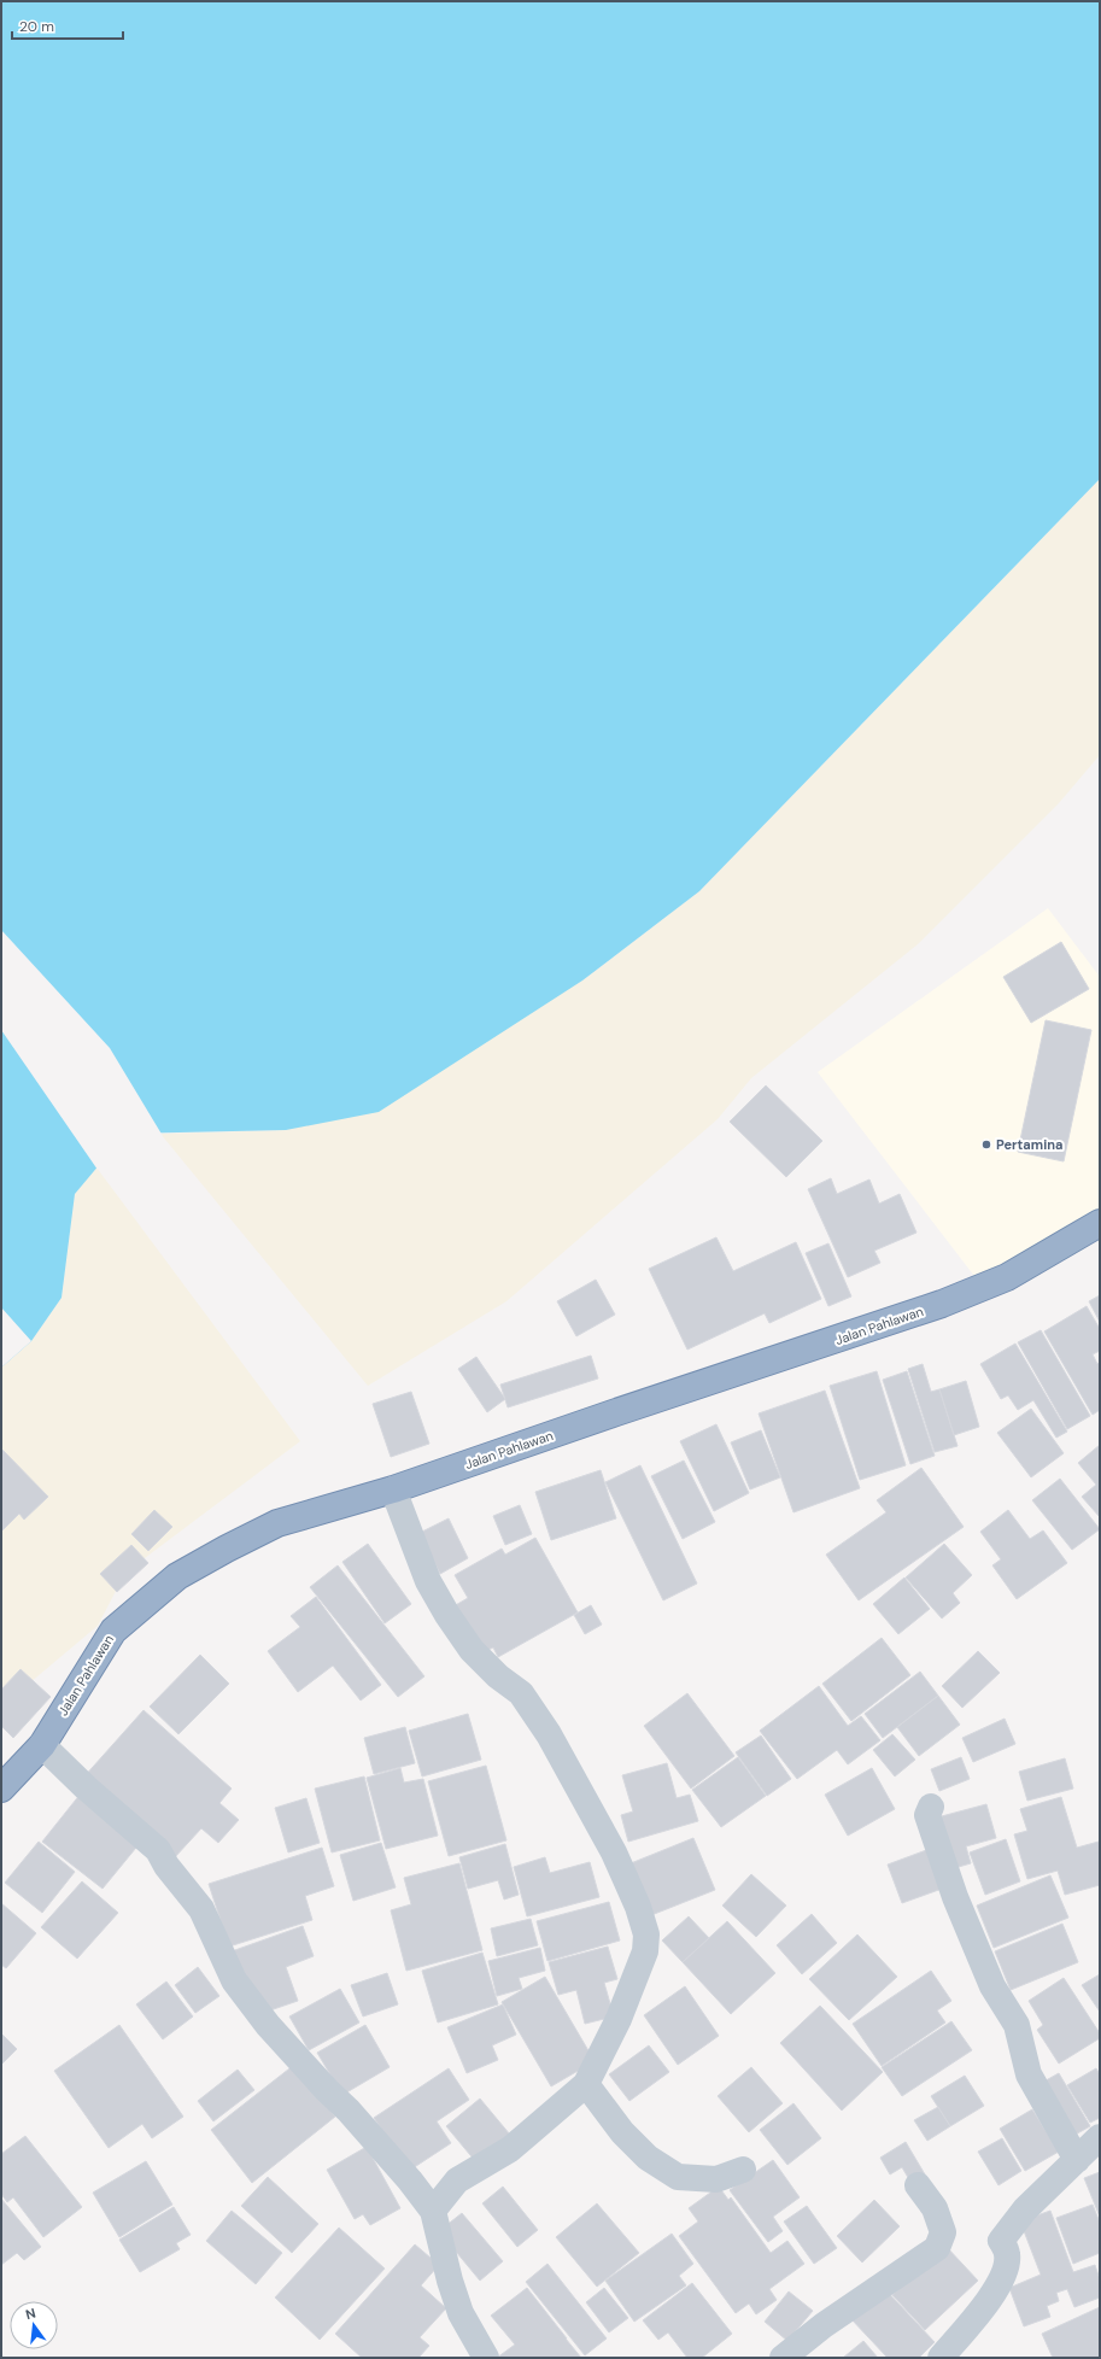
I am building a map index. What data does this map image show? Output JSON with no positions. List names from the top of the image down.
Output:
{
  "streets": {
    "highway": ["Jalan Pahlawan"]
  },
  "places": ["Pertamina"],
  "scale_bar": "20 m",
  "north": "top"
}
